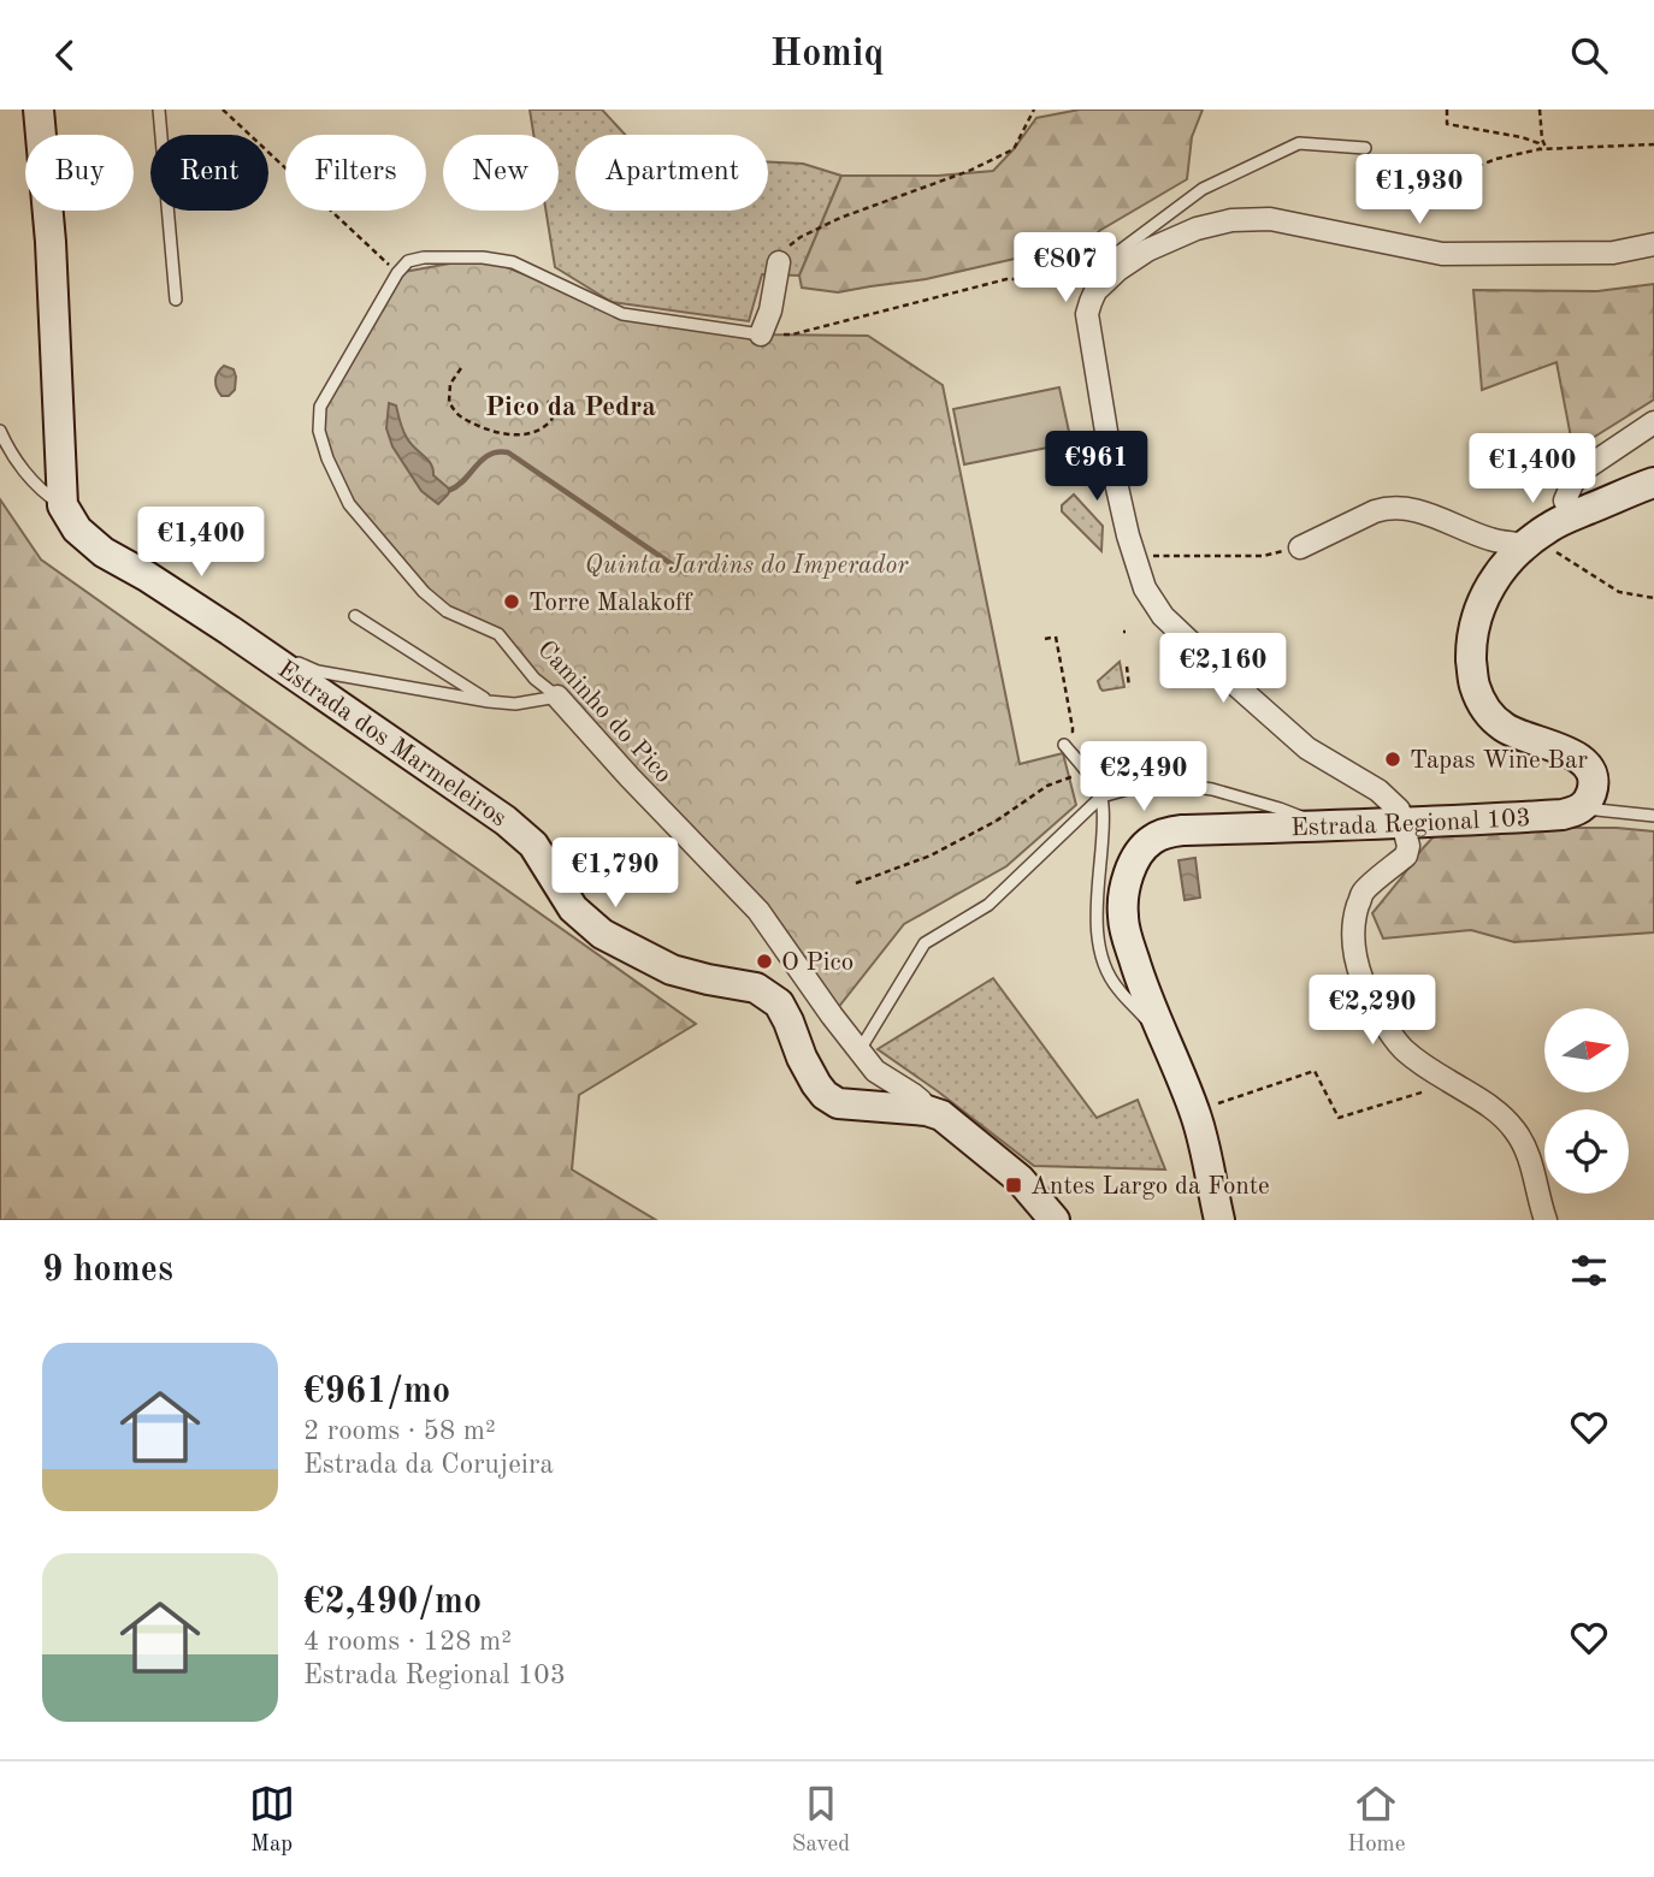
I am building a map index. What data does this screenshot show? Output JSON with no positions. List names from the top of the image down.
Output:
{
  "streets": {
    "main road": ["Estrada dos Marmeleiros", "Estrada Regional 103"],
    "street": ["Caminho do Pico"]
  },
  "crossings": [
    ["Caminho do Pico", "Estrada dos Marmeleiros"]
  ],
  "districts": ["Pico da Pedra"],
  "parks": ["Quinta Jardins do Imperador"],
  "places": {
    "other": ["Torre Malakoff", "Tapas Wine Bar", "O Pico"],
    "transit": ["Antes Largo da Fonte"]
  },
  "north": "right",
  "page": {
    "header": "Homiq",
    "chip": [
      "Buy",
      "Rent",
      "Filters",
      "New",
      "Apartment"
    ],
    "price": [
      "€1,930",
      "€807",
      "€961",
      "€1,400",
      "€1,400",
      "€2,160",
      "€2,490",
      "€1,790",
      "€2,290"
    ],
    "heading": "9 homes",
    "list": [
      {
        "name": "€961/mo",
        "note": "2 rooms · 58 m² · Estrada da Corujeira"
      },
      {
        "name": "€2,490/mo",
        "note": "4 rooms · 128 m² · Estrada Regional 103"
      }
    ],
    "tabs": ["Map", "Saved", "Home"]
  }
}
